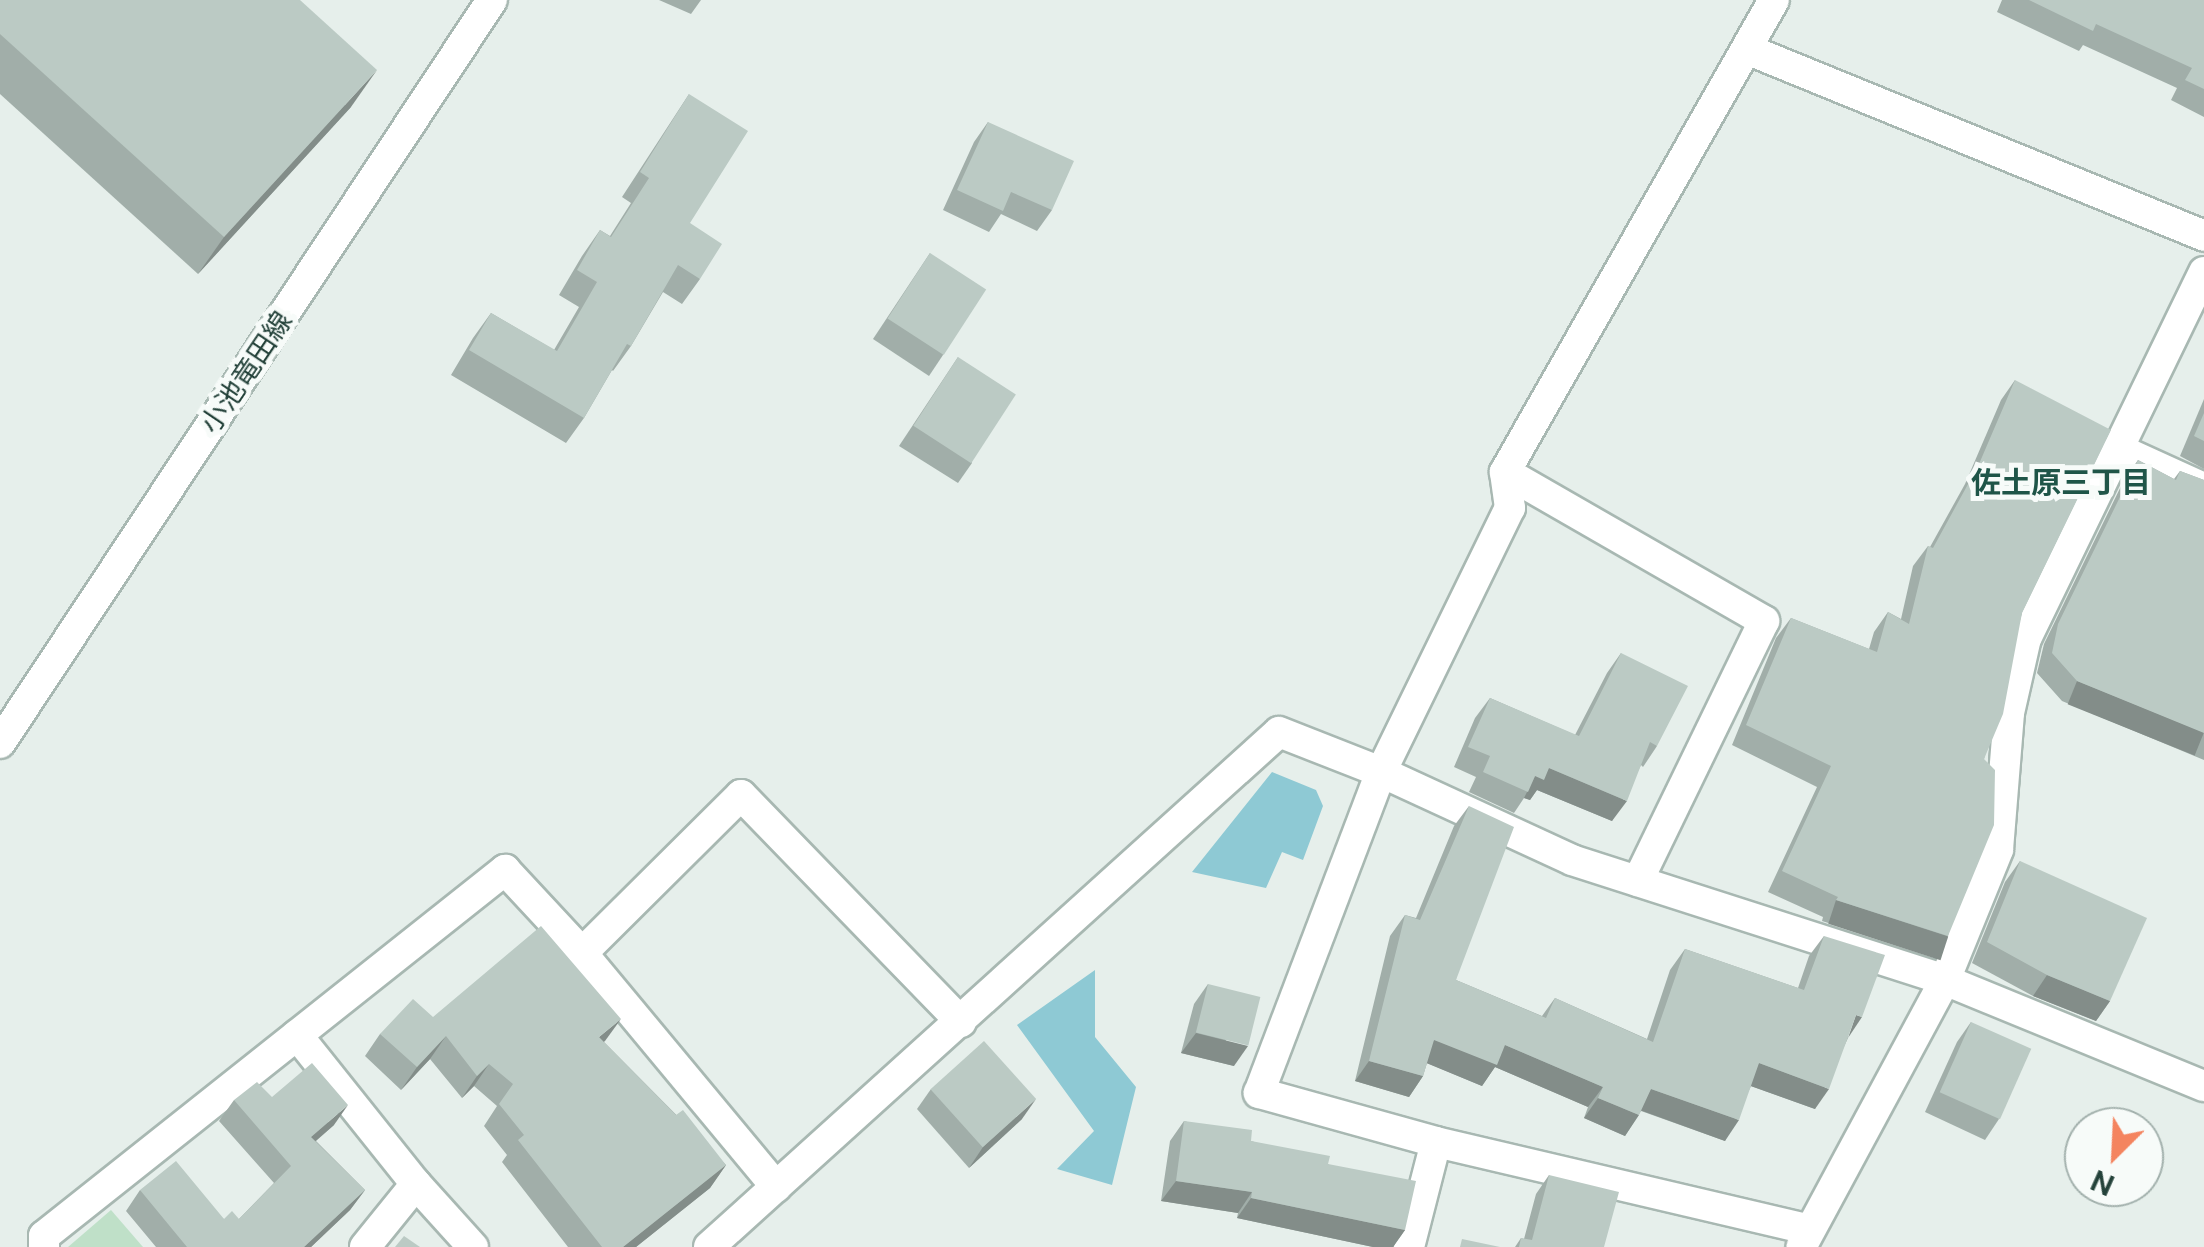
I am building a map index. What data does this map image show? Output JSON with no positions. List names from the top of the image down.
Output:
{
  "streets": {
    "street": ["小池竜田線"]
  },
  "districts": ["佐土原三丁目"],
  "north": "bottom left"
}
